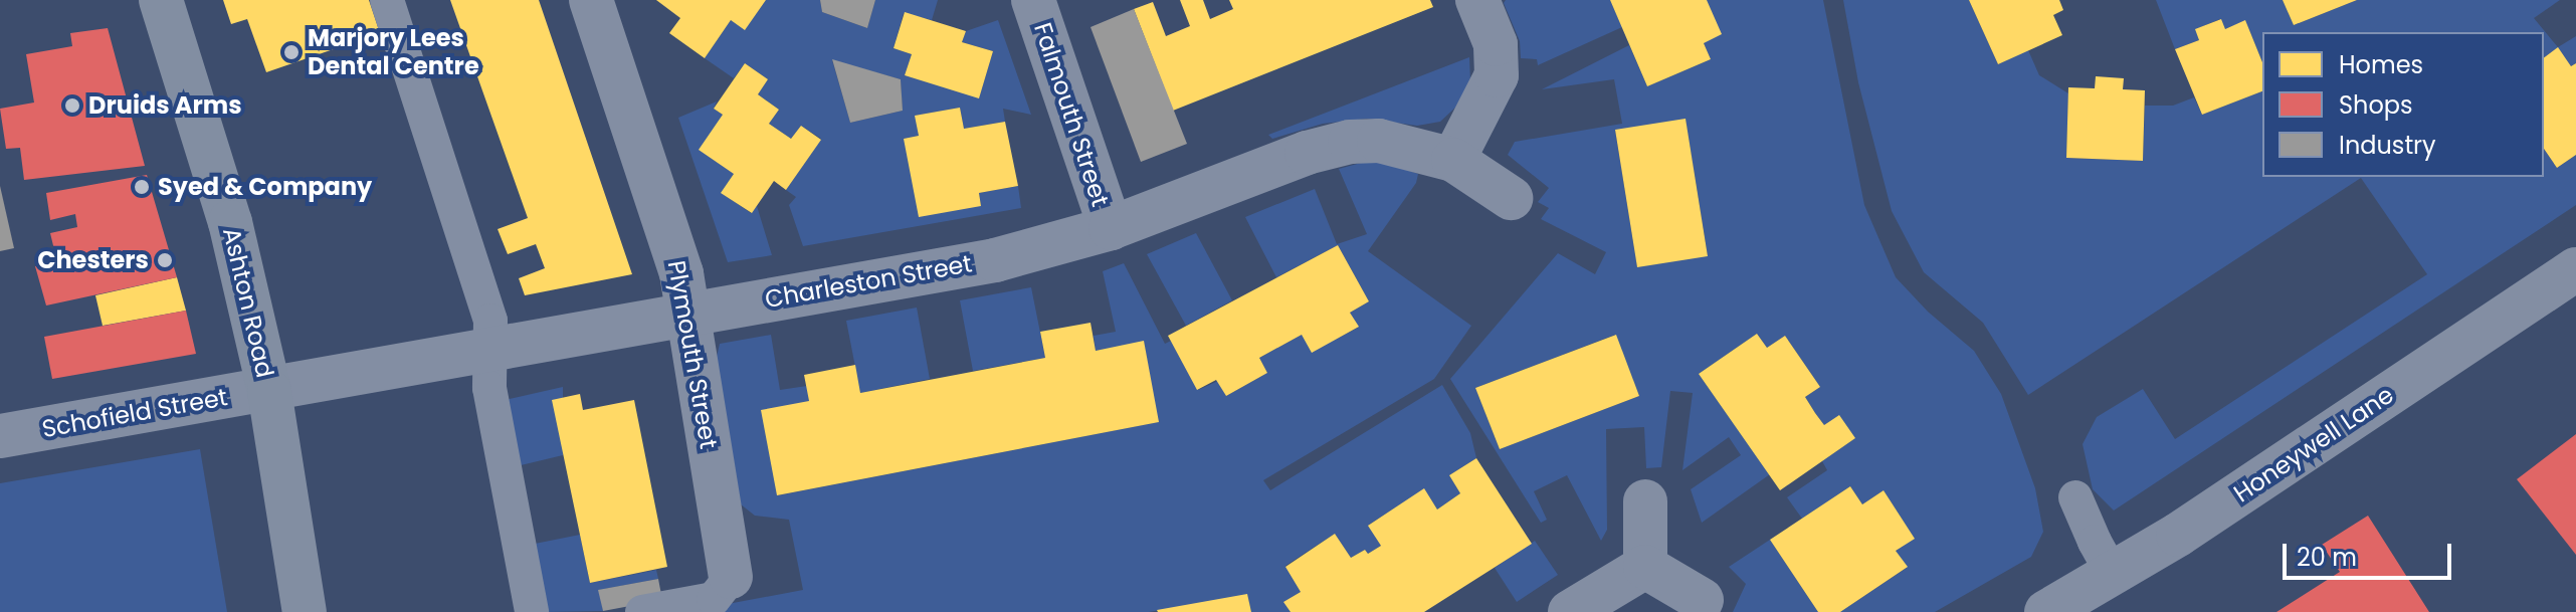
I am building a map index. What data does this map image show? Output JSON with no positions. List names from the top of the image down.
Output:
{
  "streets": {
    "highway": ["Ashton Road"],
    "street": [
      "Falmouth Street",
      "Charleston Street",
      "Plymouth Street",
      "Schofield Street",
      "Honeywell Lane"
    ]
  },
  "crossings": [
    ["Falmouth Street", "Charleston Street"],
    ["Charleston Street", "Ashton Road"],
    ["Charleston Street", "Plymouth Street"],
    ["Charleston Street", "Schofield Street"],
    ["Ashton Road", "Schofield Street"]
  ],
  "places": [
    "Marjory Lees Dental Centre",
    "Druids Arms",
    "Syed & Company",
    "Chesters"
  ],
  "legend": ["Homes", "Shops", "Industry"],
  "scale_bar": "20 m"
}
